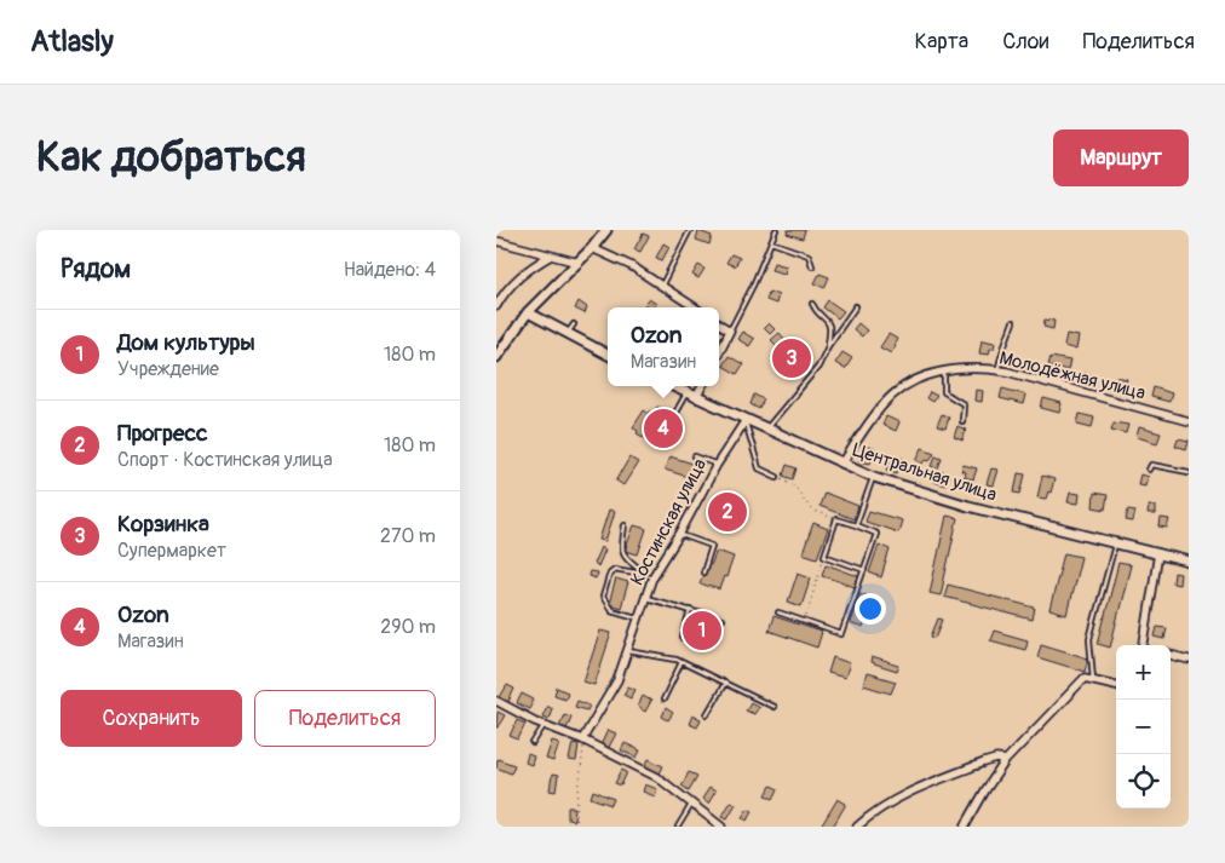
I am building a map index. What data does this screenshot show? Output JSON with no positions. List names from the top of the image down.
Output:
{
  "streets": {
    "street": ["Молодёжная улица", "Центральная улица", "Костинская улица"]
  },
  "crossings": [
    ["Молодёжная улица", "Центральная улица"],
    ["Центральная улица", "Костинская улица"]
  ],
  "page": {
    "header": "Atlasly",
    "nav": ["Карта", "Слои", "Поделиться"],
    "buttons": [
      "Маршрут",
      ["Сохранить", "Поделиться"]
    ],
    "title": "Как добраться",
    "heading": ["Рядом", "Найдено: 4"],
    "popup": ["Ozon", "Магазин"],
    "list": [
      {
        "mark": "1",
        "name": "Дом культуры",
        "note": "Учреждение",
        "value": "180 m"
      },
      {
        "mark": "2",
        "name": "Прогресс",
        "note": "Спорт · Костинская улица",
        "value": "180 m"
      },
      {
        "mark": "3",
        "name": "Корзинка",
        "note": "Супермаркет",
        "value": "270 m"
      },
      {
        "mark": "4",
        "name": "Ozon",
        "note": "Магазин",
        "value": "290 m"
      }
    ],
    "pins": [
      "3",
      "4",
      "2",
      "1"
    ],
    "map_buttons": ["+", "−"]
  }
}
